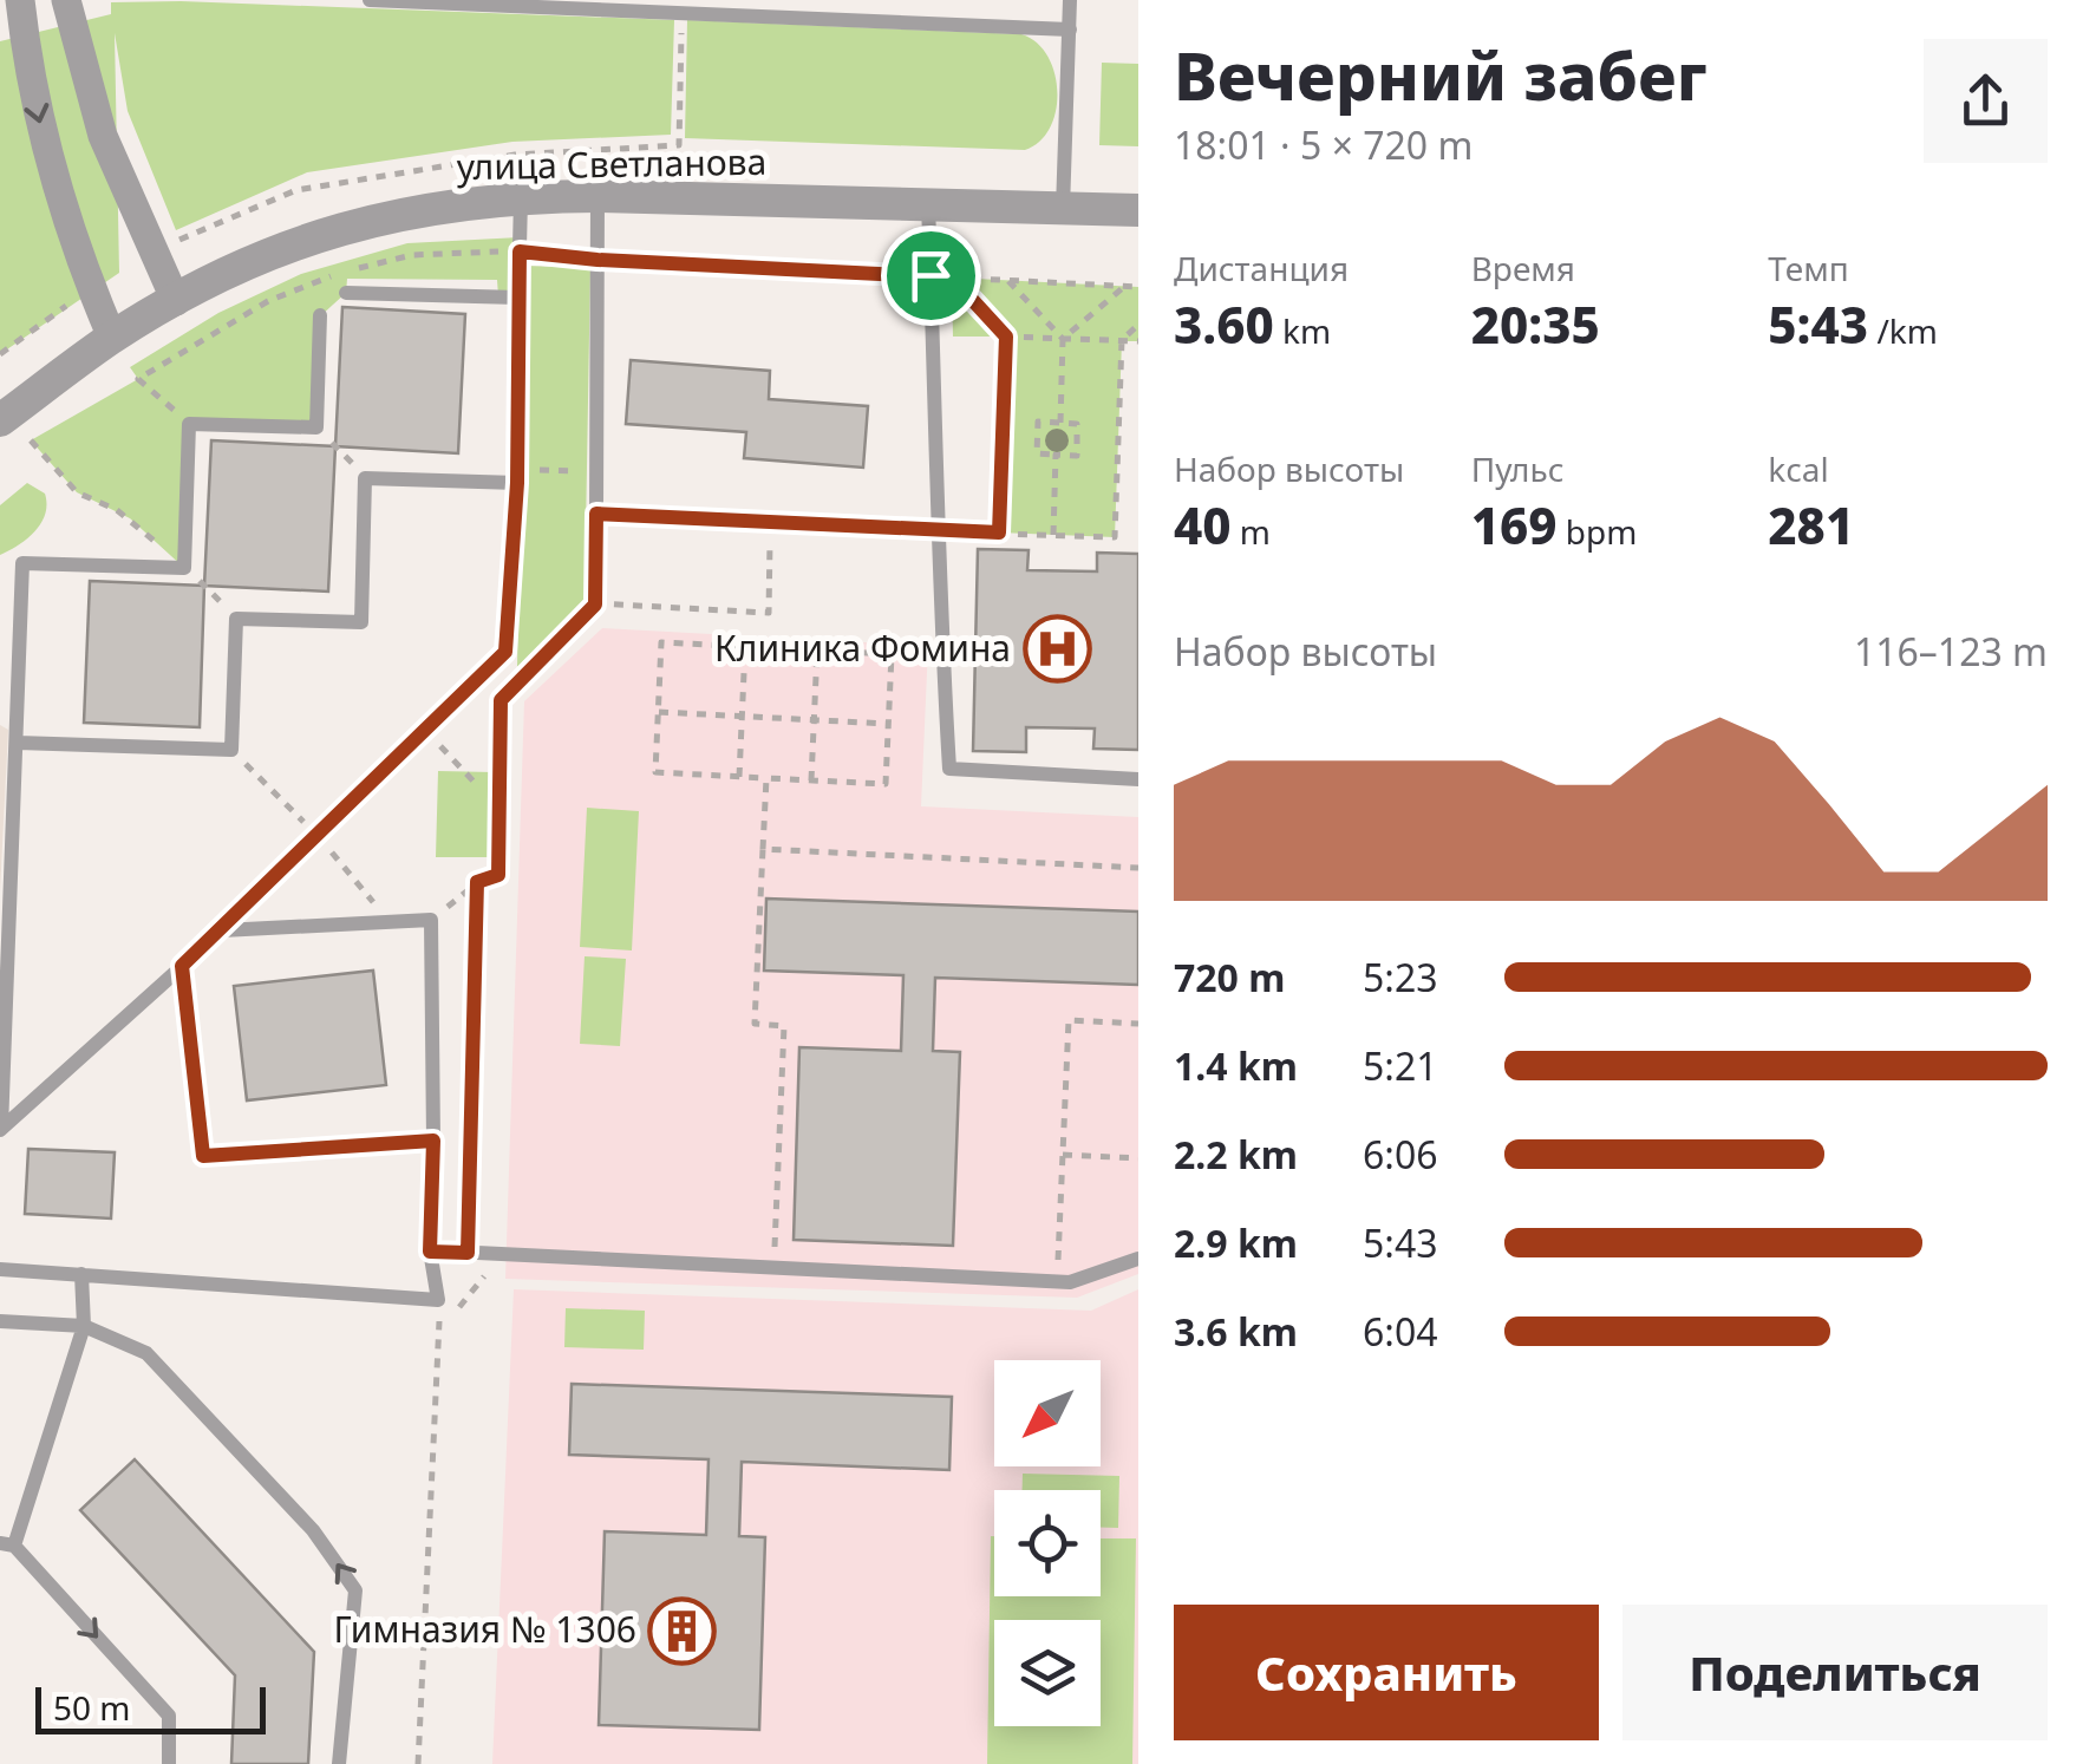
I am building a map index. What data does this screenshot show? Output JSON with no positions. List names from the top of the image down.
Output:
{
  "streets": {
    "street": ["улица Светланова"]
  },
  "places": {
    "hospital": ["Клиника Фомина"],
    "building": ["Гимназия № 1306"]
  },
  "scale_bar": "50 m",
  "north": "bottom left",
  "page": {
    "heading": ["Вечерний забег", "18:01 · 5 × 720 m"],
    "stats": [
      ["Дистанция", "3.60 km"],
      ["Время", "20:35"],
      ["Темп", "5:43 /km"],
      ["Набор высоты", "40 m"],
      ["Пульс", "169 bpm"],
      ["kcal", "281"]
    ],
    "chart": ["Набор высоты", "116–123 m"],
    "list": [
      {
        "name": "720 m",
        "note": "5:23"
      },
      {
        "name": "1.4 km",
        "note": "5:21"
      },
      {
        "name": "2.2 km",
        "note": "6:06"
      },
      {
        "name": "2.9 km",
        "note": "5:43"
      },
      {
        "name": "3.6 km",
        "note": "6:04"
      }
    ],
    "buttons": ["Сохранить", "Поделиться"],
    "scale": "50 m"
  }
}
